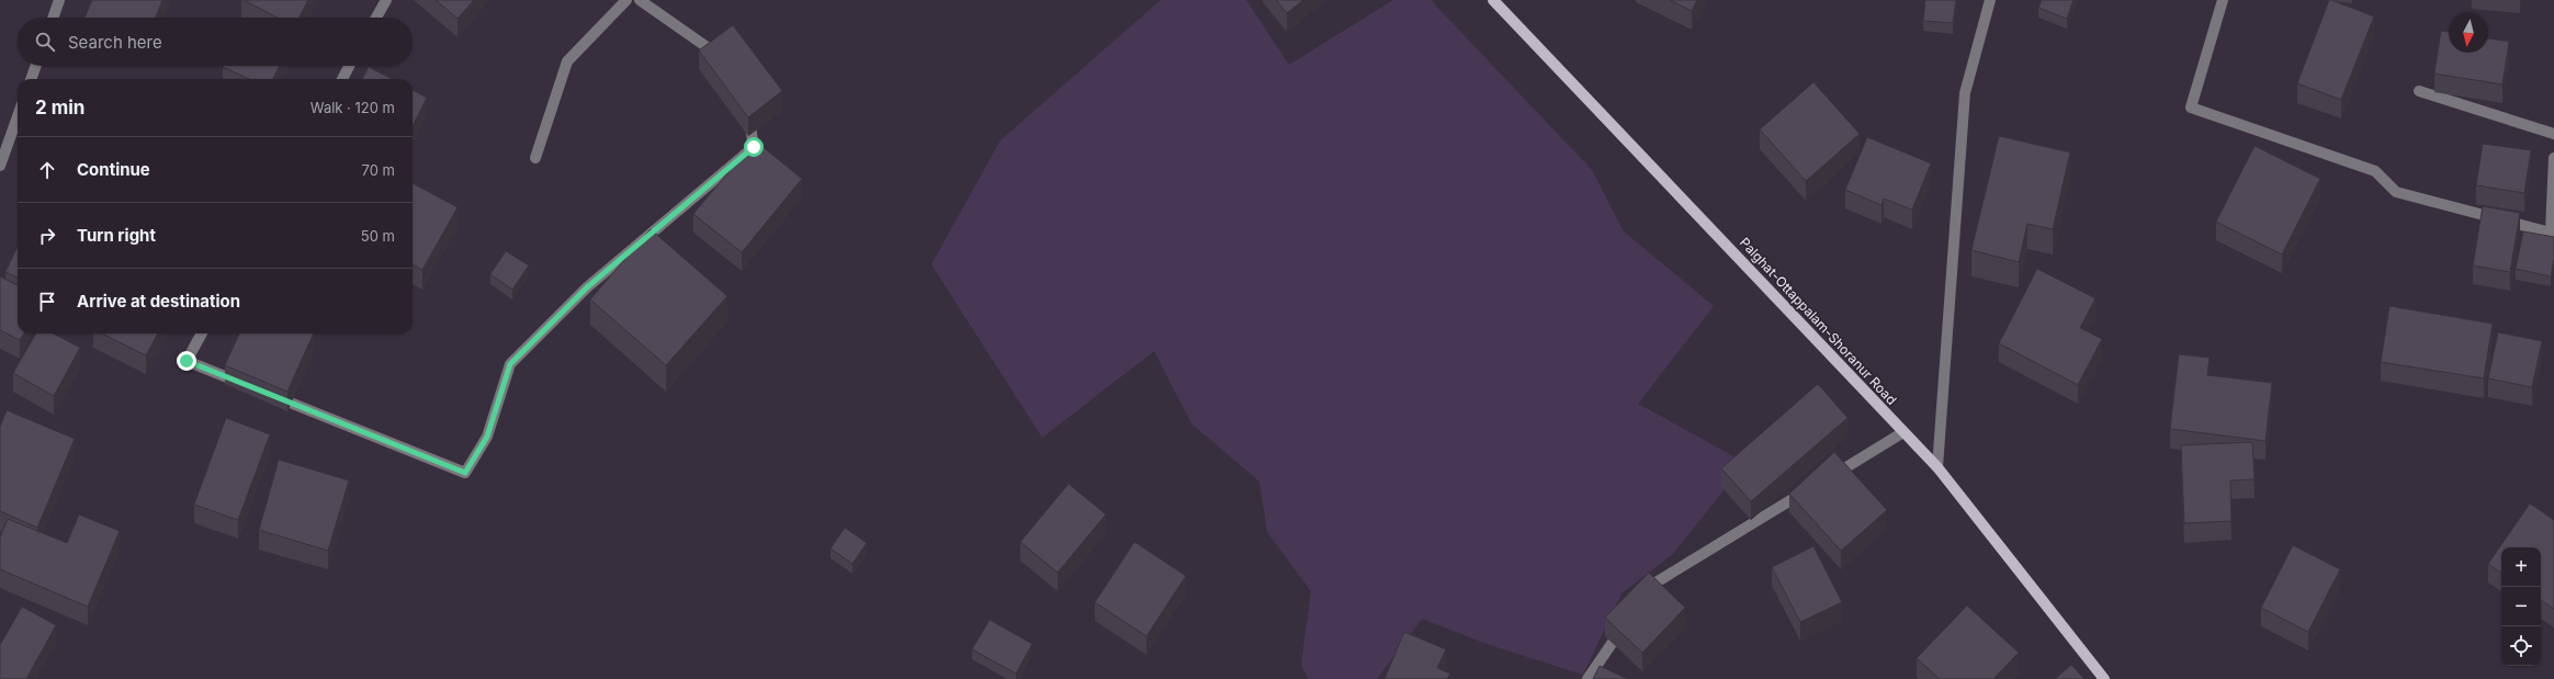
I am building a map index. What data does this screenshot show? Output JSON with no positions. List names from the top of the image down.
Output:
{
  "streets": {
    "main road": ["Palghat-Ottappalam-Shoranur Road"]
  },
  "north": "bottom",
  "page": {
    "search": "Search here",
    "heading": ["2 min", "Walk · 120 m"],
    "list": [
      ["Continue", "70 m"],
      ["Turn right", "50 m"],
      "Arrive at destination"
    ],
    "map_buttons": ["+", "−"]
  }
}
